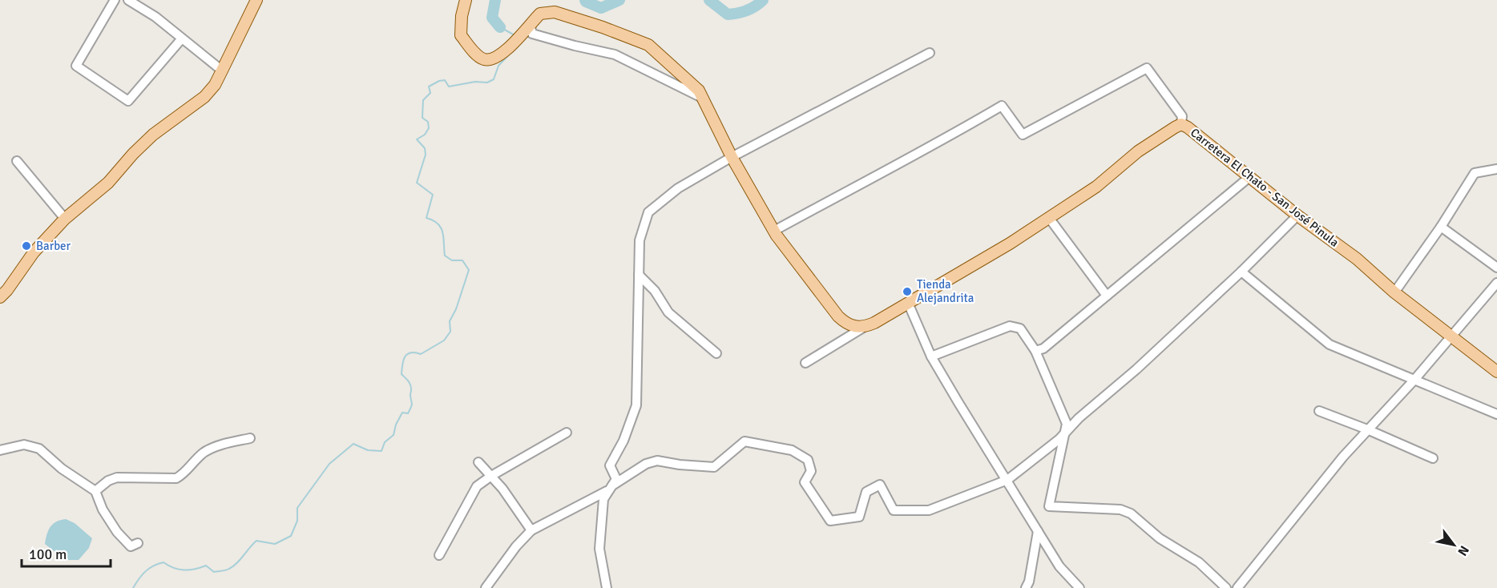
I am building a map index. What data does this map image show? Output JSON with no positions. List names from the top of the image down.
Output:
{
  "streets": {
    "main road": ["Carretera El Chato - San José Pinula"]
  },
  "places": ["Barber", "Tienda Alejandrita"],
  "scale_bar": "100 m",
  "north": "bottom right"
}
